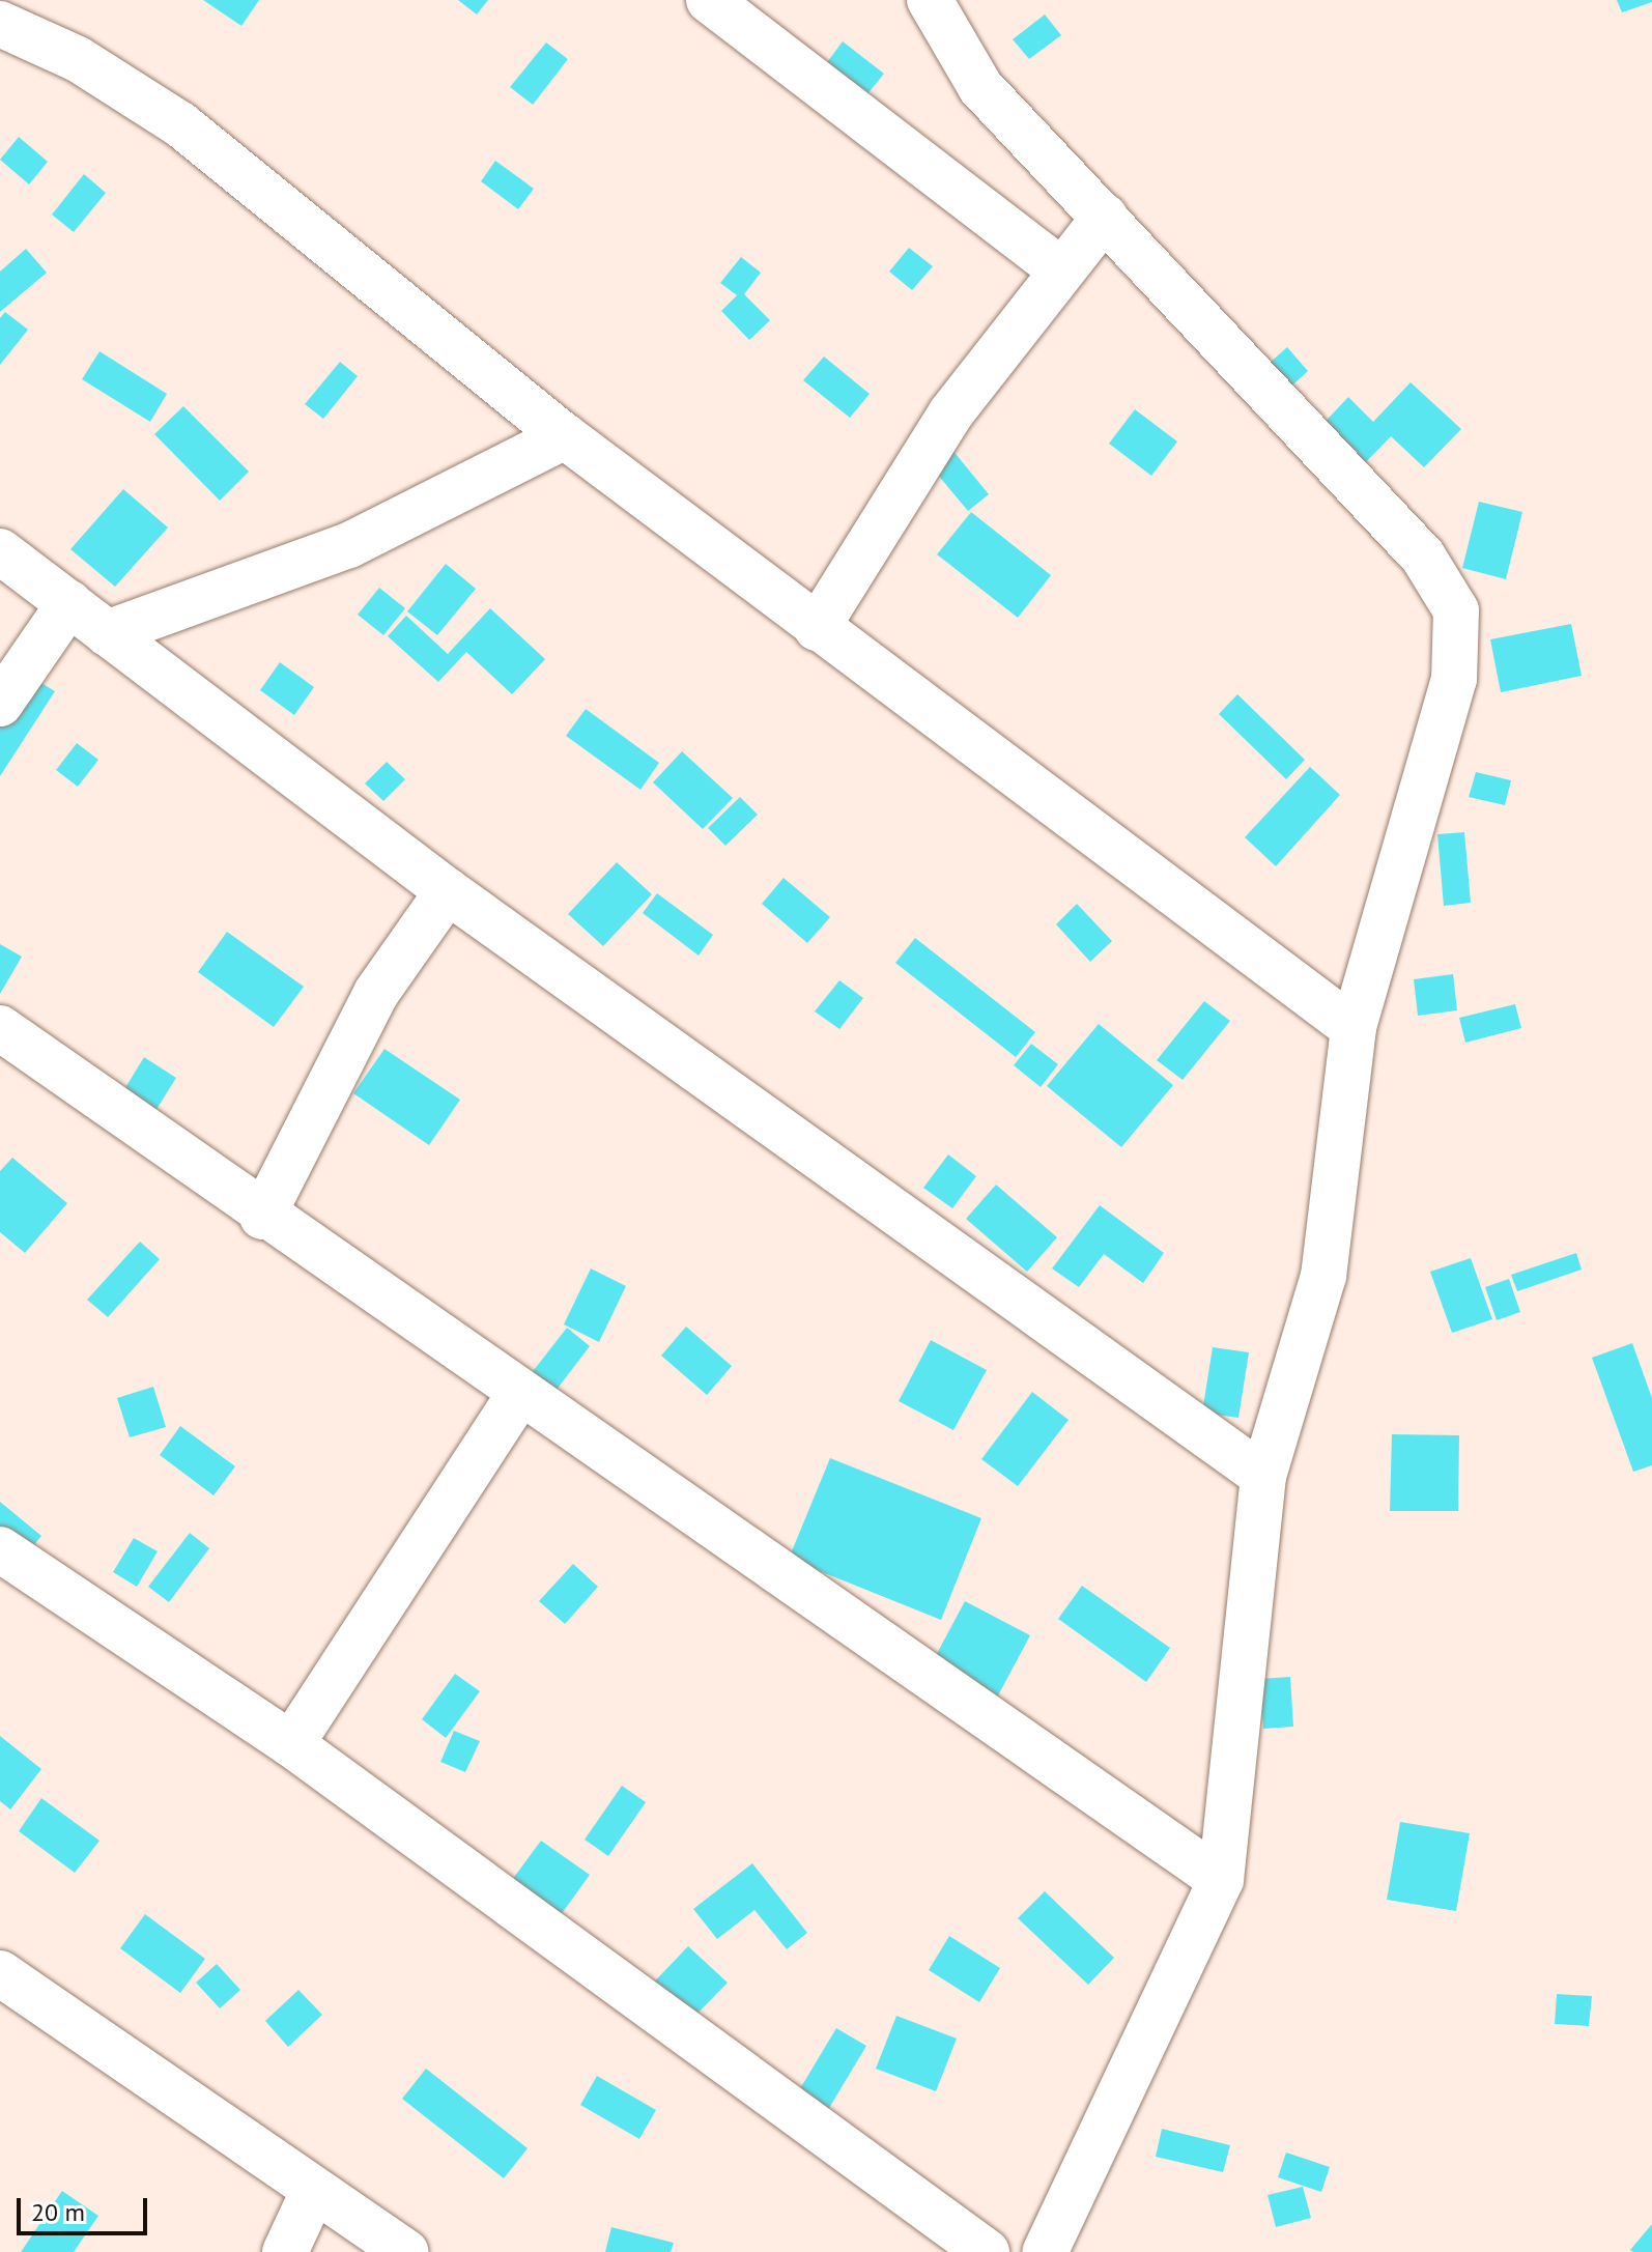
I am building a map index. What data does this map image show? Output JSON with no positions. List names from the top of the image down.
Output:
{
  "scale_bar": "20 m"
}
